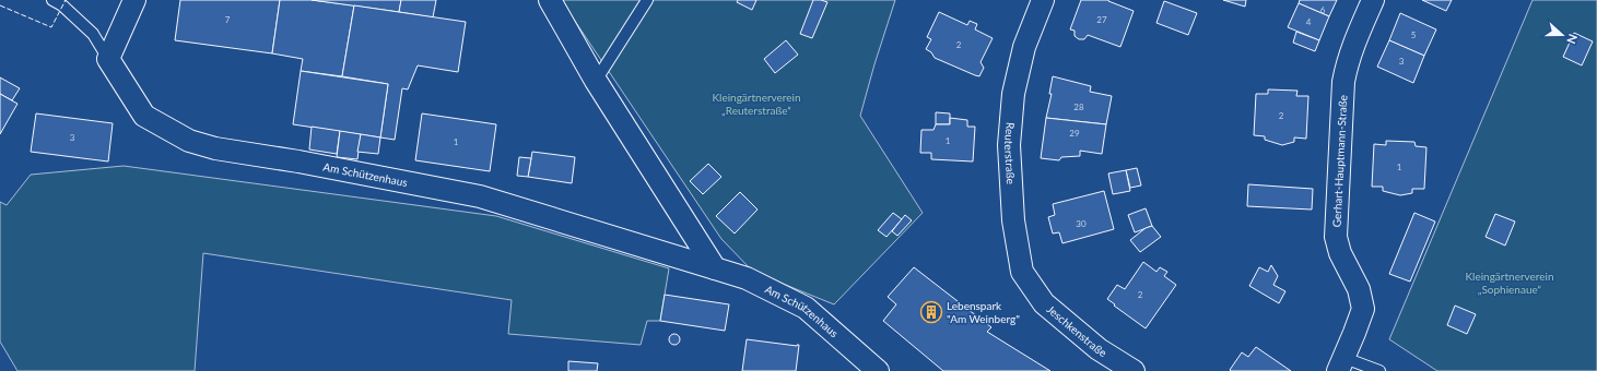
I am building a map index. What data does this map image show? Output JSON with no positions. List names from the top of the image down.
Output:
{
  "streets": {
    "street": [
      "Reuterstraße",
      "Gerhart-Hauptmann-Straße",
      "Am Schützenhaus",
      "Jeschkenstraße"
    ]
  },
  "crossings": [
    ["Reuterstraße", "Jeschkenstraße"]
  ],
  "parks": ["Kleingärtnerverein „Reuterstraße“", "Kleingärtnerverein „Sophienaue“"],
  "places": {
    "building": ["Lebenspark \"Am Weinberg\""]
  },
  "house_numbers": [
    "6",
    "7",
    "27",
    "4",
    "5",
    "2",
    "3",
    "28",
    "2",
    "29",
    "3",
    "1",
    "1",
    "1",
    "30",
    "2"
  ],
  "north": "right"
}
